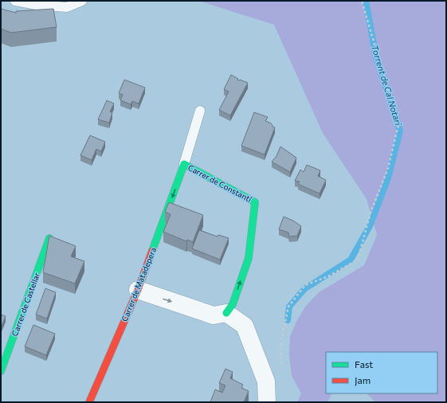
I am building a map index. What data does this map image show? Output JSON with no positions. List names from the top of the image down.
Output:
{
  "streets": {
    "street": ["Carrer de Constantí", "Carrer de Matadepera", "Carrer de Castellar"]
  },
  "crossings": [
    ["Carrer de Constantí", "Carrer de Matadepera"]
  ],
  "one_way": ["Carrer de Matadepera"],
  "water": ["Torrent de Cal Notari"],
  "legend": ["Fast", "Jam"]
}
